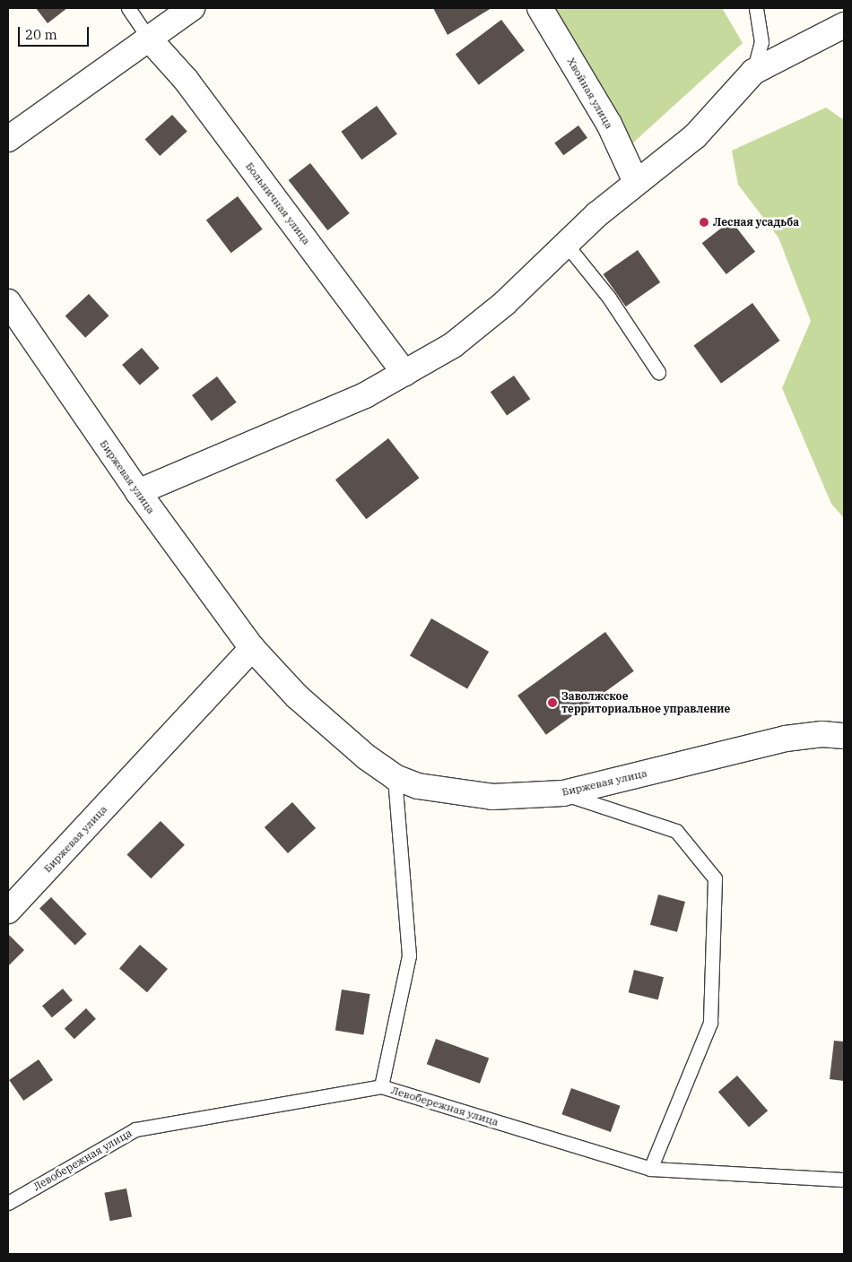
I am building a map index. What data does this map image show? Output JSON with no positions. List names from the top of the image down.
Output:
{
  "streets": {
    "street": ["Хвойная улица", "Больничная улица", "Биржевая улица"],
    "lane": ["Левобережная улица"]
  },
  "places": ["Лесная усадьба", "Заволжское территориальное управление"],
  "scale_bar": "20 m"
}
